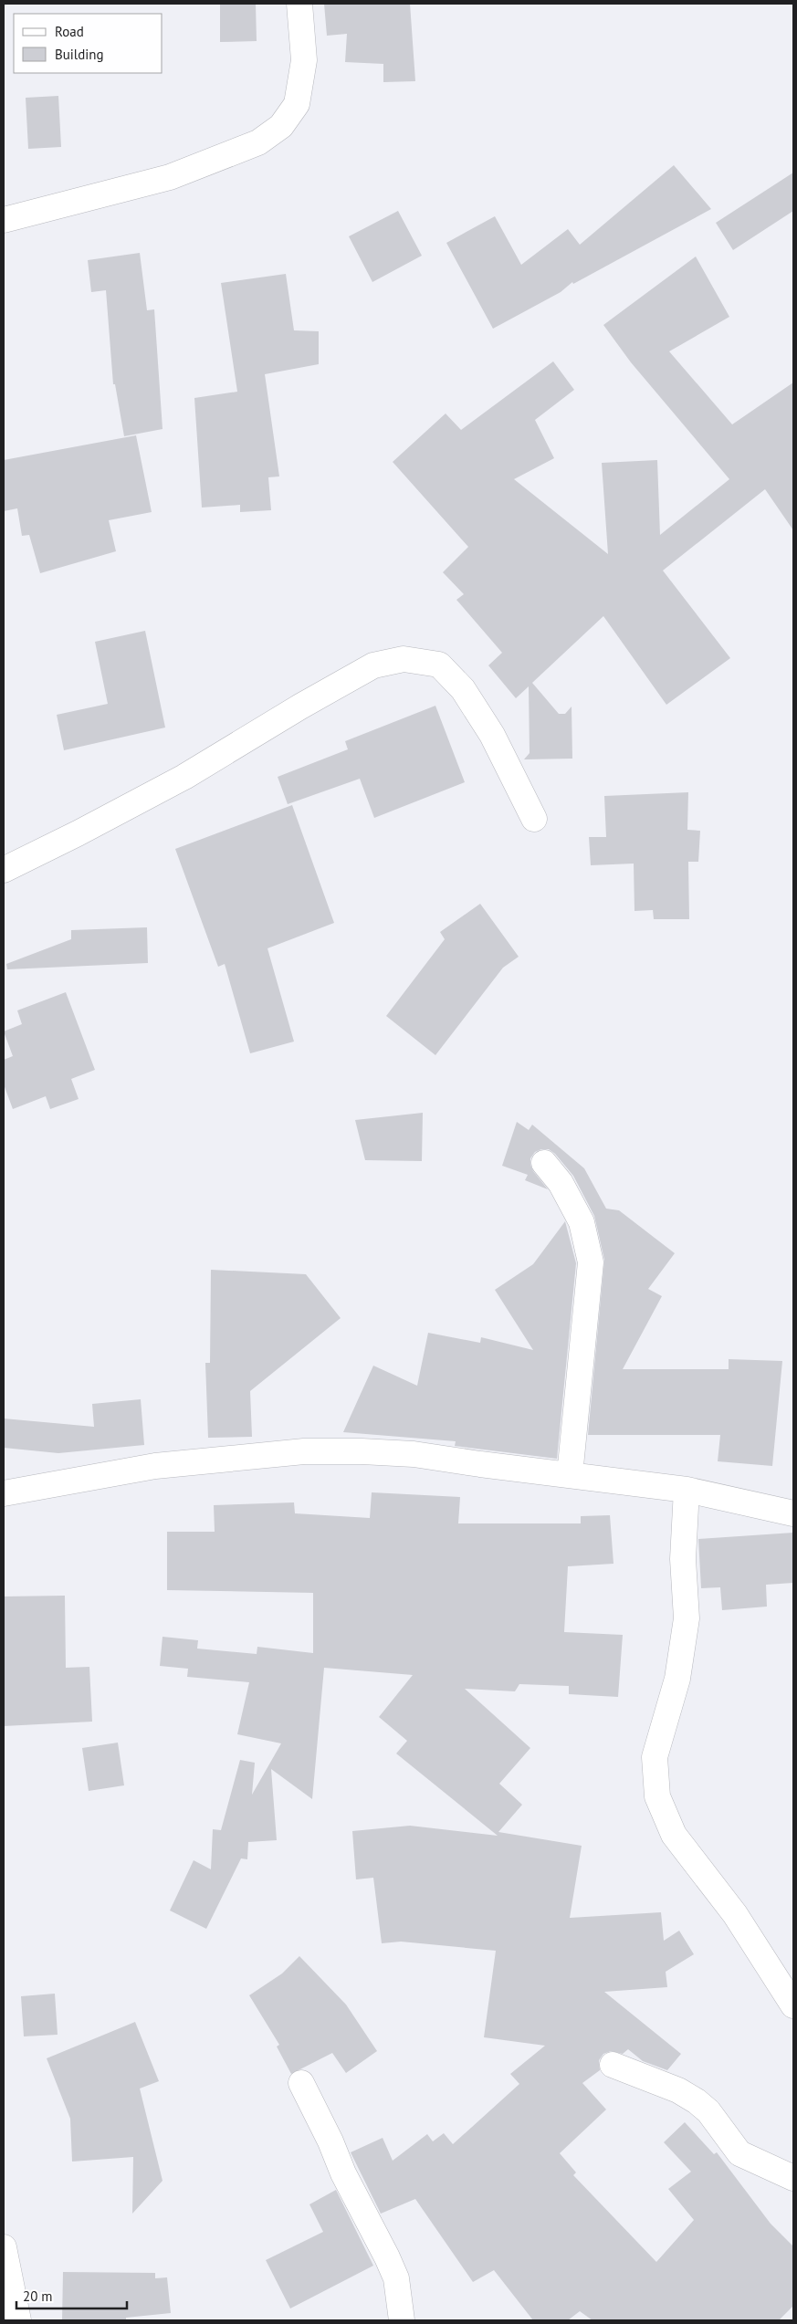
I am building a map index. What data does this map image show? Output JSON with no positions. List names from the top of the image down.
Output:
{
  "legend": ["Road", "Building"],
  "scale_bar": "20 m"
}
